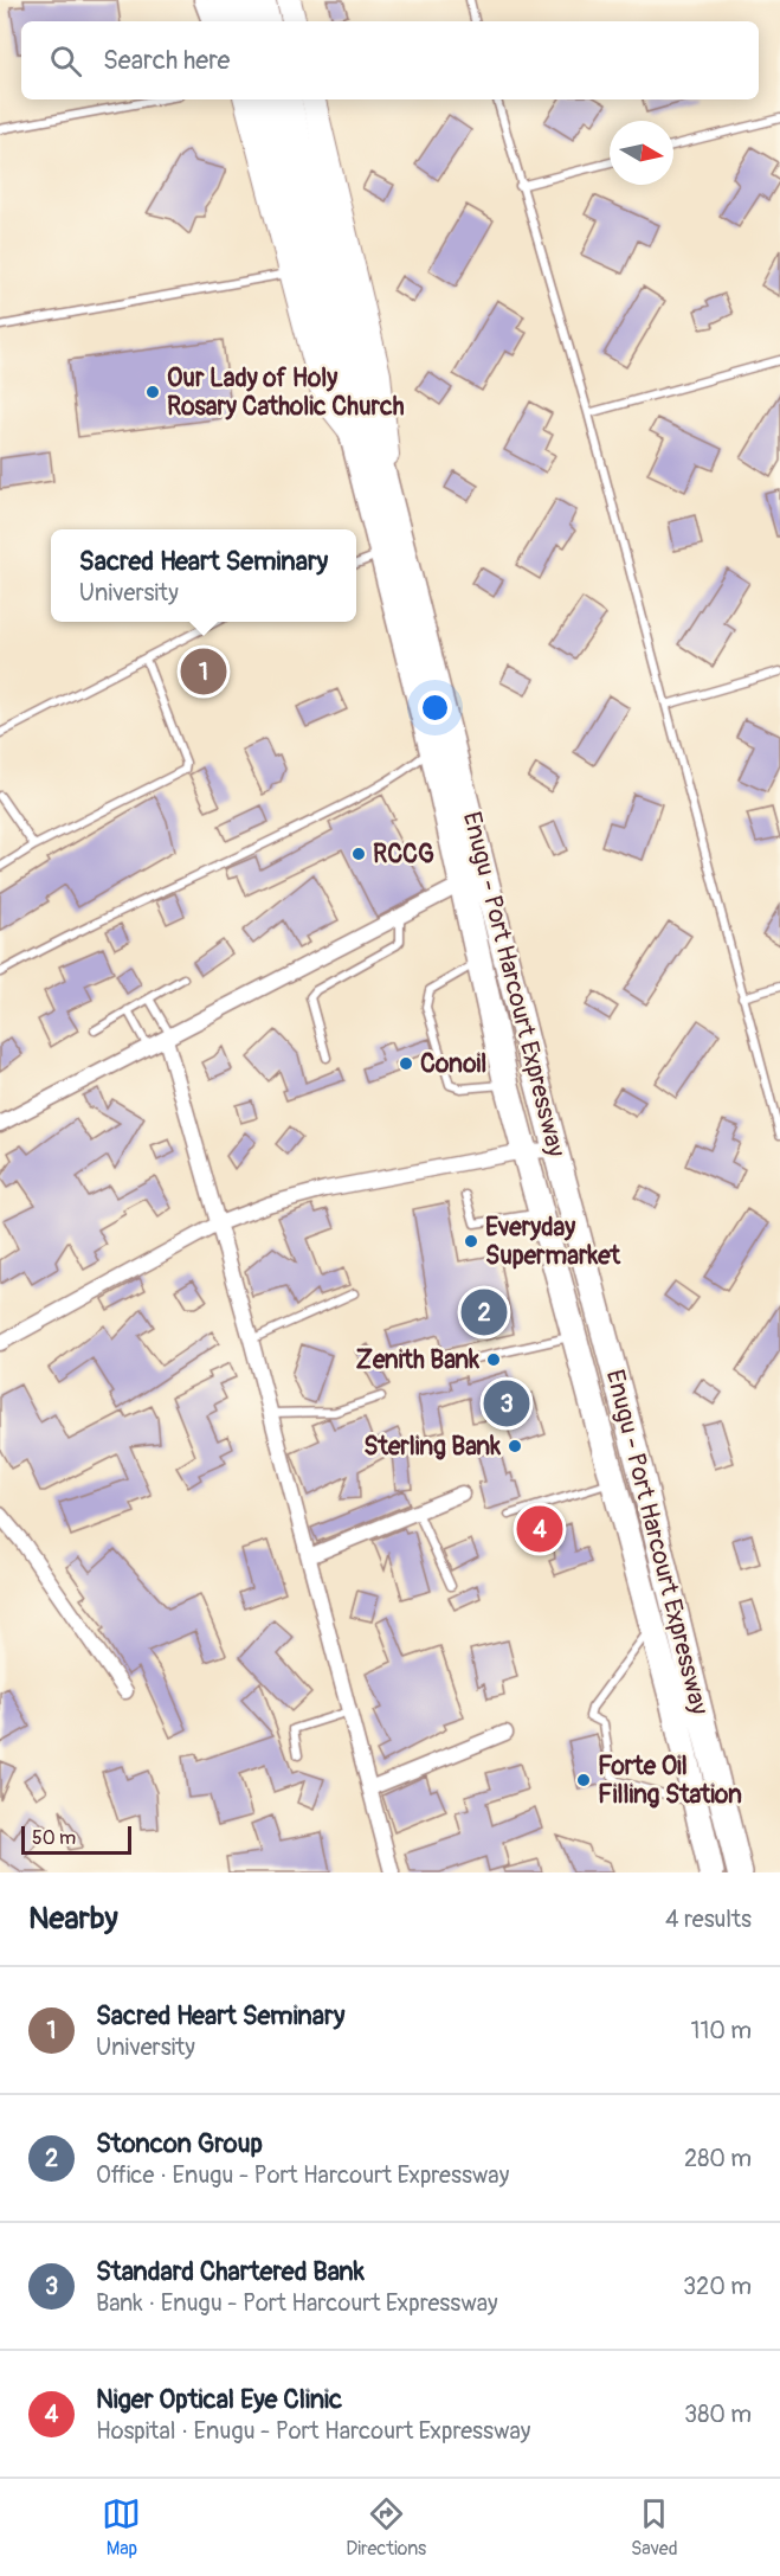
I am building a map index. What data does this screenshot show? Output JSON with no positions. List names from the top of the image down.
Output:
{
  "streets": {
    "highway": ["Enugu - Port Harcourt Expressway"]
  },
  "places": [
    "Our Lady of Holy Rosary Catholic Church",
    "RCCG",
    "Conoil",
    "Everyday Supermarket",
    "Zenith Bank",
    "Sterling Bank",
    "Forte Oil Filling Station"
  ],
  "scale_bar": "50 m",
  "north": "right",
  "page": {
    "search": "Search here",
    "popup": ["Sacred Heart Seminary", "University"],
    "pins": [
      "1",
      "2",
      "3",
      "4"
    ],
    "scale": "50 m",
    "heading": ["Nearby", "4 results"],
    "list": [
      {
        "mark": "1",
        "name": "Sacred Heart Seminary",
        "note": "University",
        "value": "110 m"
      },
      {
        "mark": "2",
        "name": "Stoncon Group",
        "note": "Office · Enugu - Port Harcourt Expressway",
        "value": "280 m"
      },
      {
        "mark": "3",
        "name": "Standard Chartered Bank",
        "note": "Bank · Enugu - Port Harcourt Expressway",
        "value": "320 m"
      },
      {
        "mark": "4",
        "name": "Niger Optical Eye Clinic",
        "note": "Hospital · Enugu - Port Harcourt Expressway",
        "value": "380 m"
      }
    ],
    "nav": ["Map", "Directions", "Saved"]
  }
}
